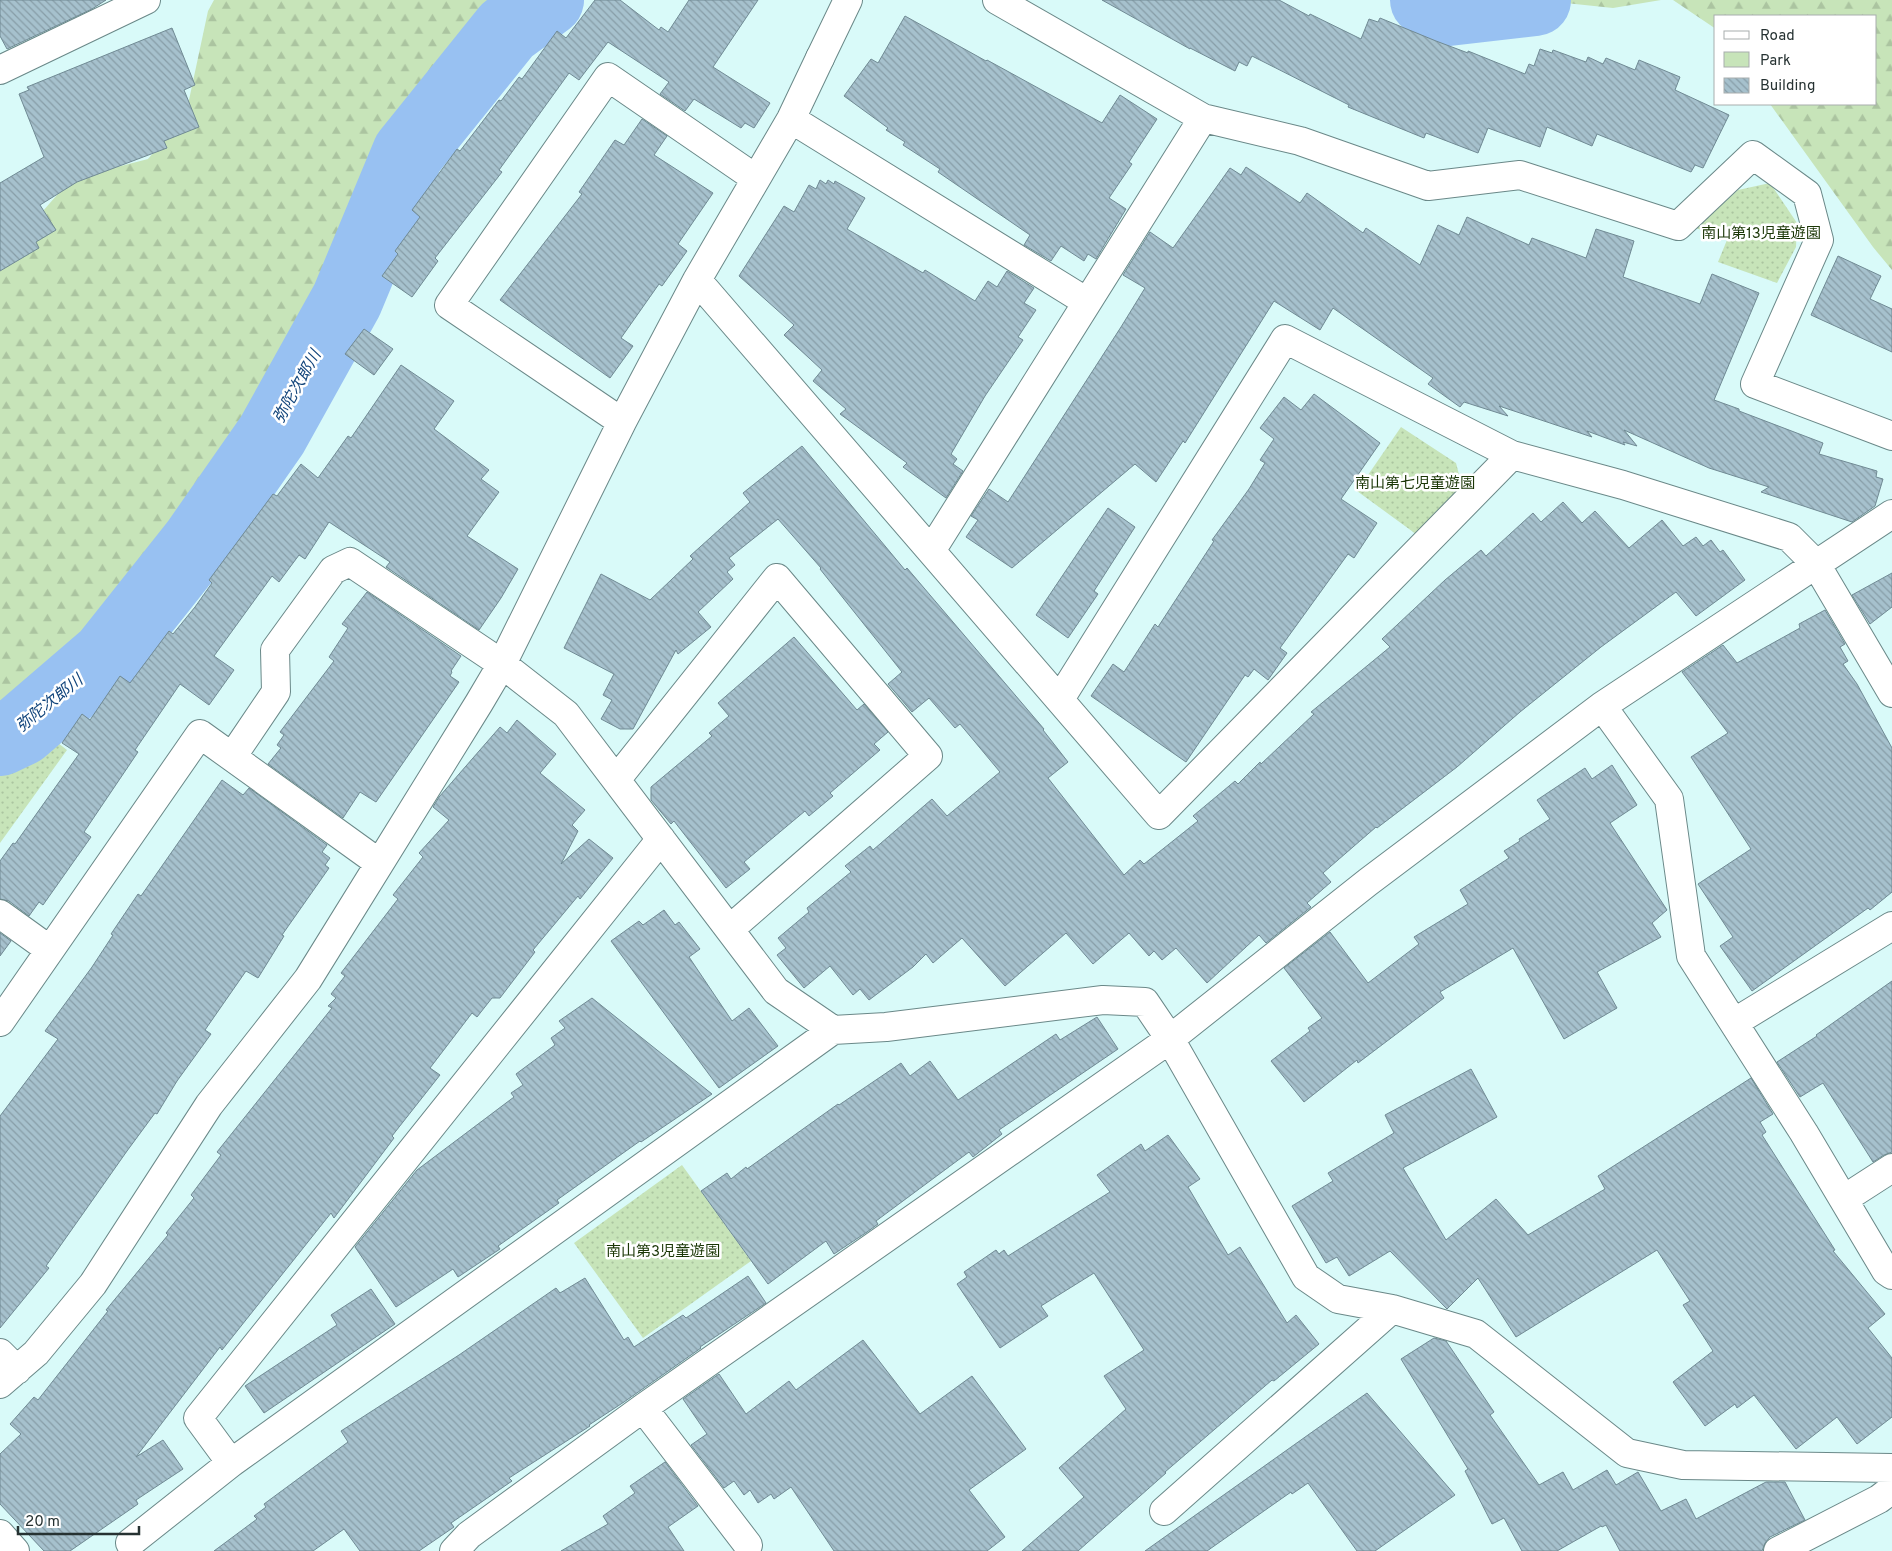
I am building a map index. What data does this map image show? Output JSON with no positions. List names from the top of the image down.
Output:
{
  "water": ["弥陀次郎川"],
  "parks": ["南山第13児童遊園", "南山第七児童遊園", "南山第3児童遊園"],
  "legend": ["Road", "Park", "Building"],
  "scale_bar": "20 m"
}
